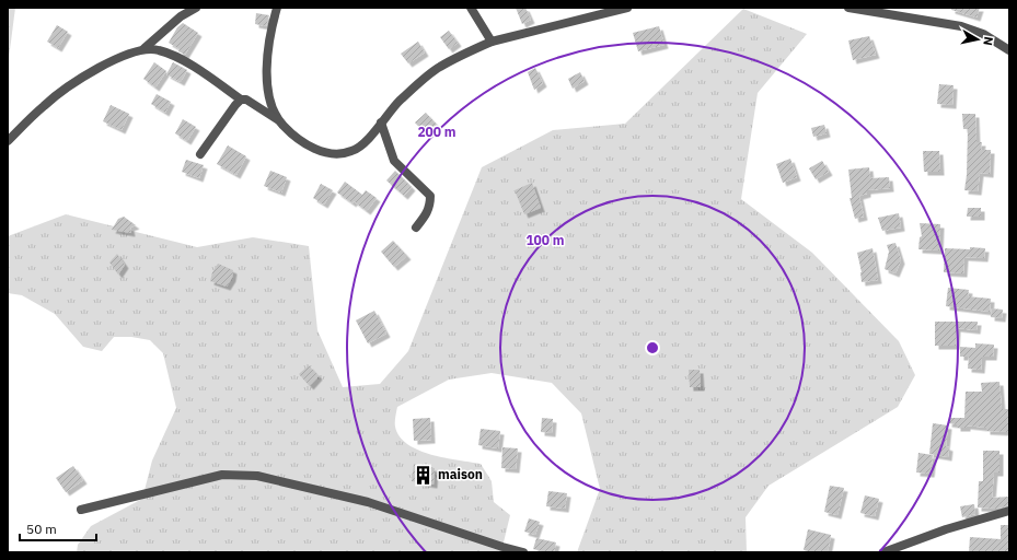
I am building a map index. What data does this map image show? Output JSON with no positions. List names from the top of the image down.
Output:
{
  "places": {
    "building": ["maison"]
  },
  "scale_bar": "50 m",
  "north": "right",
  "rings": ["200 m", "100 m"]
}
